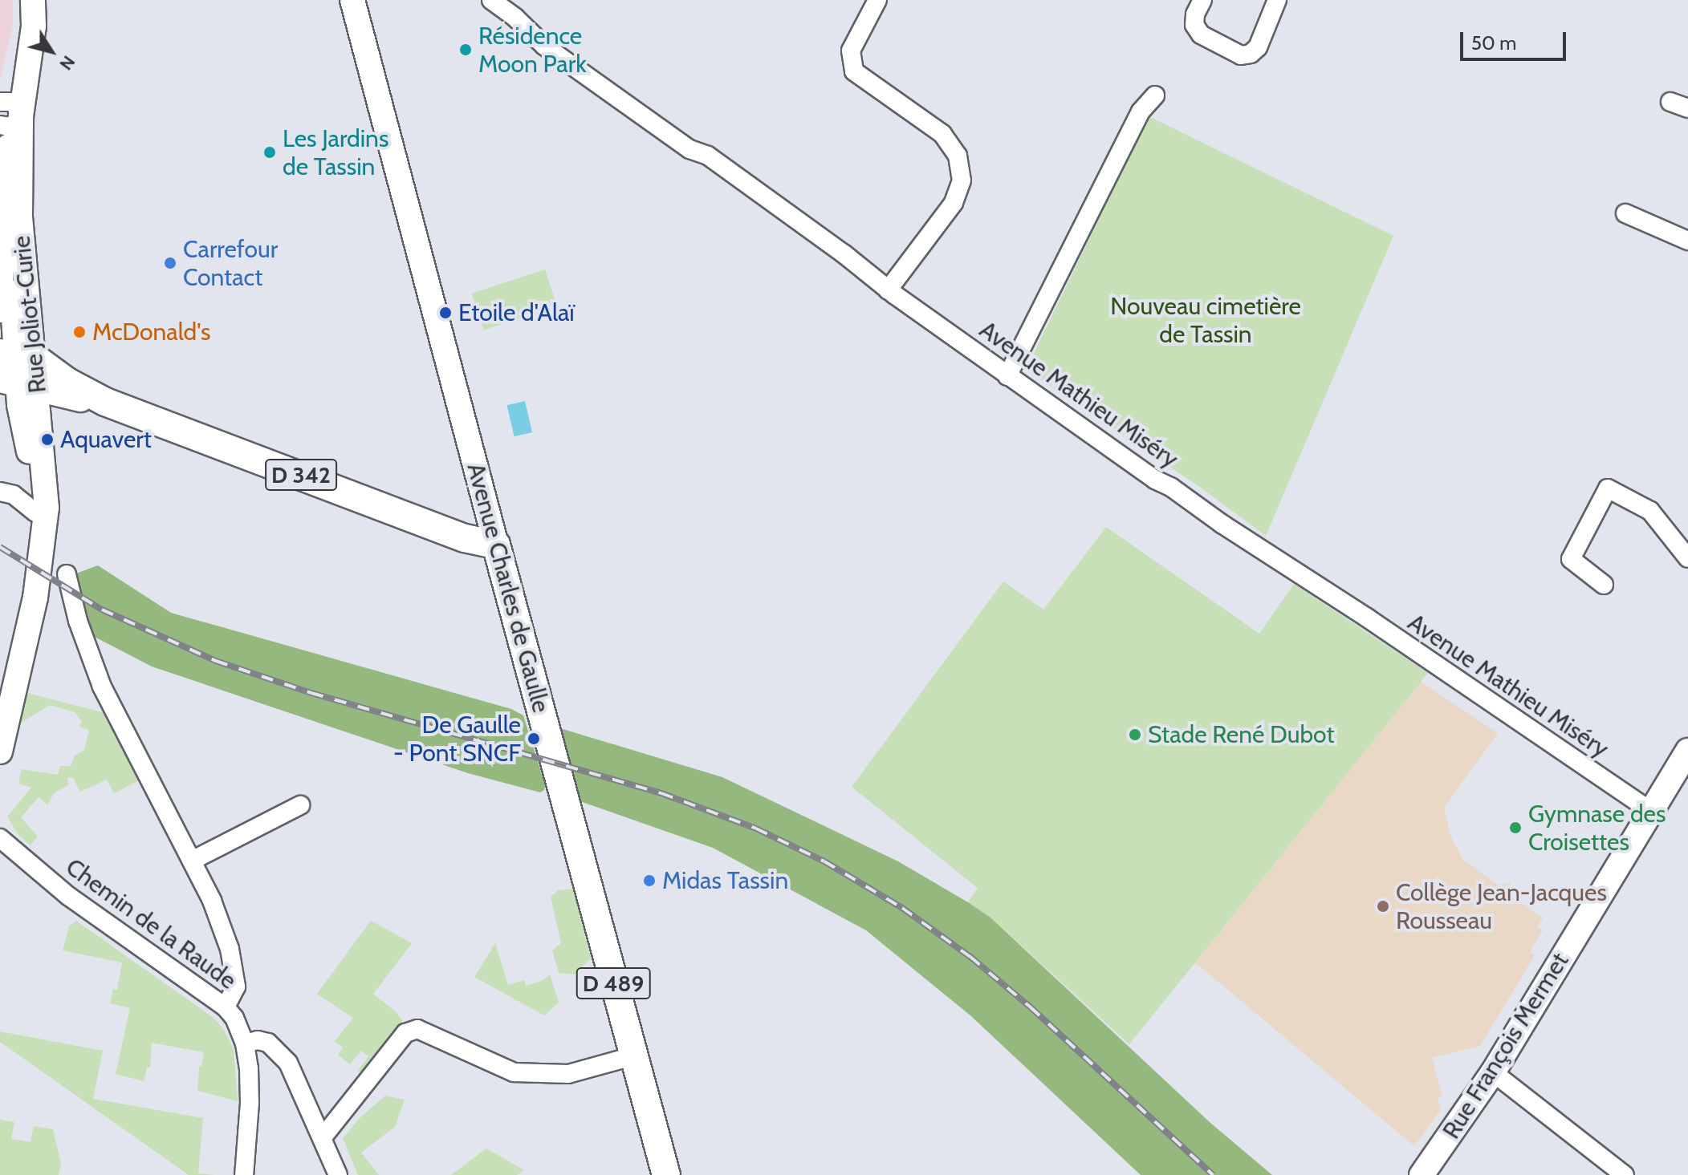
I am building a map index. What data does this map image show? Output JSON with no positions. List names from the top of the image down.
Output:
{
  "streets": {
    "main road": [
      "Rue Joliot-Curie",
      "D 342",
      "Avenue Charles de Gaulle",
      "D 489",
      "Rue François Mermet"
    ],
    "street": ["Avenue Mathieu Miséry", "Chemin de la Raude"]
  },
  "crossings": [
    ["Rue Joliot-Curie", "D 342"],
    ["Avenue Mathieu Miséry", "Rue François Mermet"],
    ["D 342", "Avenue Charles de Gaulle"]
  ],
  "parks": ["Nouveau cimetière de Tassin"],
  "places": [
    "Résidence Moon Park",
    "Les Jardins de Tassin",
    "Carrefour Contact",
    "Etoile d'Alaï",
    "McDonald's",
    "Aquavert",
    "Stade René Dubot",
    "De Gaulle - Pont SNCF",
    "Gymnase des Croisettes",
    "Midas Tassin",
    "Collège Jean-Jacques Rousseau"
  ],
  "scale_bar": "50 m",
  "north": "bottom right"
}
